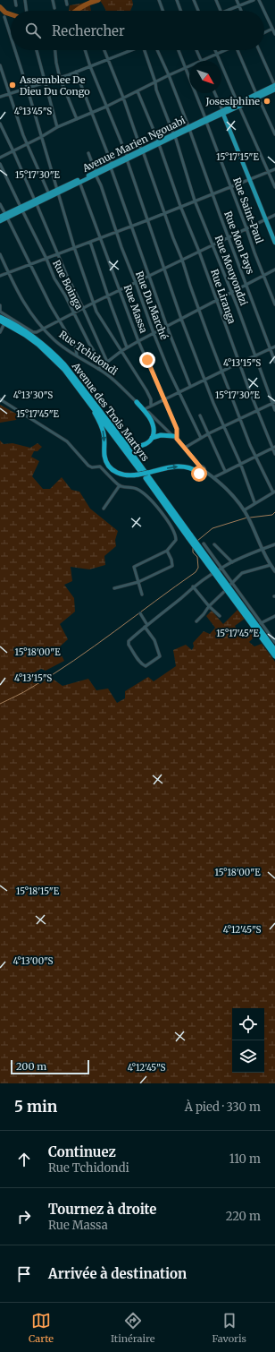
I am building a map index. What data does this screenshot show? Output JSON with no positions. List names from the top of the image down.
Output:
{
  "streets": {
    "highway": ["Avenue des Trois Martyrs"],
    "main road": ["Avenue Marien Ngouabi"],
    "street": [
      "Rue Saint-Paul",
      "Rue Mon Pays",
      "Rue Mouyondzi",
      "Rue Boinga",
      "Rue Liranga",
      "Rue Du Marché",
      "Rue Massa",
      "Rue Tchidondi"
    ]
  },
  "crossings": [
    ["Avenue Marien Ngouabi", "Rue Saint-Paul"],
    ["Avenue Marien Ngouabi", "Rue Mon Pays"],
    ["Avenue Marien Ngouabi", "Rue Mouyondzi"],
    ["Avenue Marien Ngouabi", "Rue Boinga"],
    ["Avenue Marien Ngouabi", "Rue Liranga"],
    ["Avenue Marien Ngouabi", "Rue Du Marché"],
    ["Rue Massa", "Rue Tchidondi"]
  ],
  "places": ["Assemblee De Dieu Du Congo", "Josesiphine"],
  "scale_bar": "200 m",
  "north": "bottom right",
  "page": {
    "search": "Rechercher",
    "scale": "200 m",
    "heading": ["5 min", "À pied · 330 m"],
    "list": [
      ["Continuez", "Rue Tchidondi", "110 m"],
      ["Tournez à droite", "Rue Massa", "220 m"],
      "Arrivée à destination"
    ],
    "nav": ["Carte", "Itinéraire", "Favoris"]
  },
  "coordinates": [
    "4°13'45\"S",
    "15°17'15\"E",
    "15°17'30\"E",
    "4°13'15\"S",
    "4°13'30\"S",
    "15°17'45\"E",
    "15°18'00\"E",
    "15°18'15\"E",
    "4°12'45\"S",
    "4°13'00\"S"
  ]
}
